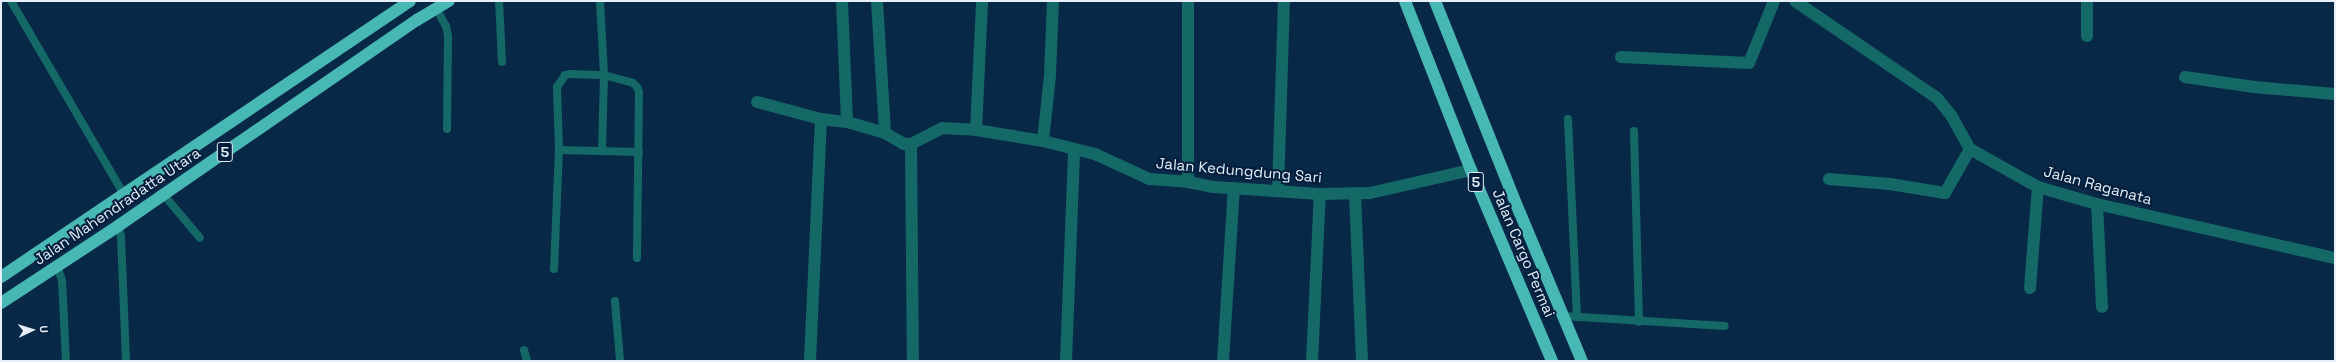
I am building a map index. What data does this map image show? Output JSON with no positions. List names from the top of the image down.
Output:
{
  "streets": {
    "highway": ["5", "Jalan Mahendradatta Utara", "Jalan Cargo Permai"],
    "street": ["Jalan Kedungdung Sari", "Jalan Raganata"]
  },
  "crossings": [
    ["Jalan Kedungdung Sari", "Jalan Cargo Permai"]
  ],
  "north": "right"
}
